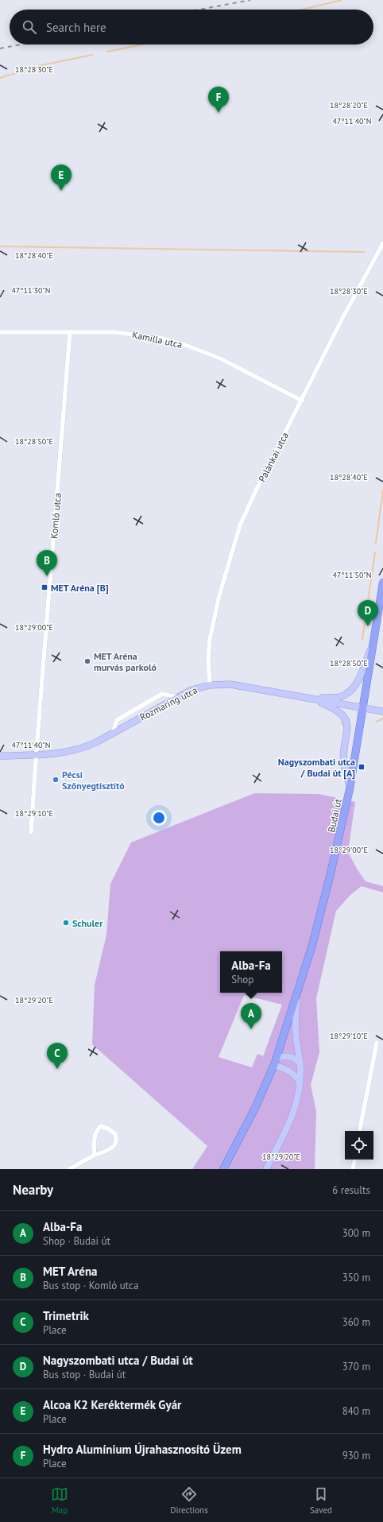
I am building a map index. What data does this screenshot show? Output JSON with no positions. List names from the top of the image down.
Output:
{
  "streets": {
    "main road": ["Budai út"],
    "street": [
      "Kamilla utca",
      "Palánkai utca",
      "Komló utca",
      "Rozmaring utca"
    ]
  },
  "crossings": [
    ["Kamilla utca", "Palánkai utca"],
    ["Kamilla utca", "Komló utca"],
    ["Palánkai utca", "Rozmaring utca"],
    ["Komló utca", "Rozmaring utca"],
    ["Rozmaring utca", "Budai út"]
  ],
  "places": {
    "transit": ["MET Aréna [B]", "Nagyszombati utca / Budai út [A]"],
    "other": ["MET Aréna murvás parkoló", "Pécsi Szőnyegtisztító", "Schuler"]
  },
  "page": {
    "search": "Search here",
    "pins": [
      "F",
      "E",
      "B",
      "D",
      "A",
      "C"
    ],
    "popup": ["Alba-Fa", "Shop"],
    "heading": ["Nearby", "6 results"],
    "list": [
      {
        "mark": "A",
        "name": "Alba-Fa",
        "note": "Shop · Budai út",
        "value": "300 m"
      },
      {
        "mark": "B",
        "name": "MET Aréna",
        "note": "Bus stop · Komló utca",
        "value": "350 m"
      },
      {
        "mark": "C",
        "name": "Trimetrik",
        "note": "Place",
        "value": "360 m"
      },
      {
        "mark": "D",
        "name": "Nagyszombati utca / Budai út",
        "note": "Bus stop · Budai út",
        "value": "370 m"
      },
      {
        "mark": "E",
        "name": "Alcoa K2 Keréktermék Gyár",
        "note": "Place",
        "value": "840 m"
      },
      {
        "mark": "F",
        "name": "Hydro Alumínium Újrahasznosító Üzem",
        "note": "Place",
        "value": "930 m"
      }
    ],
    "nav": ["Map", "Directions", "Saved"]
  },
  "coordinates": [
    "18°28'30\"E",
    "18°28'20\"E",
    "47°11'40\"N",
    "18°28'40\"E",
    "47°11'30\"N",
    "18°28'50\"E",
    "47°11'50\"N",
    "18°29'00\"E",
    "18°29'10\"E",
    "18°29'20\"E"
  ]
}
